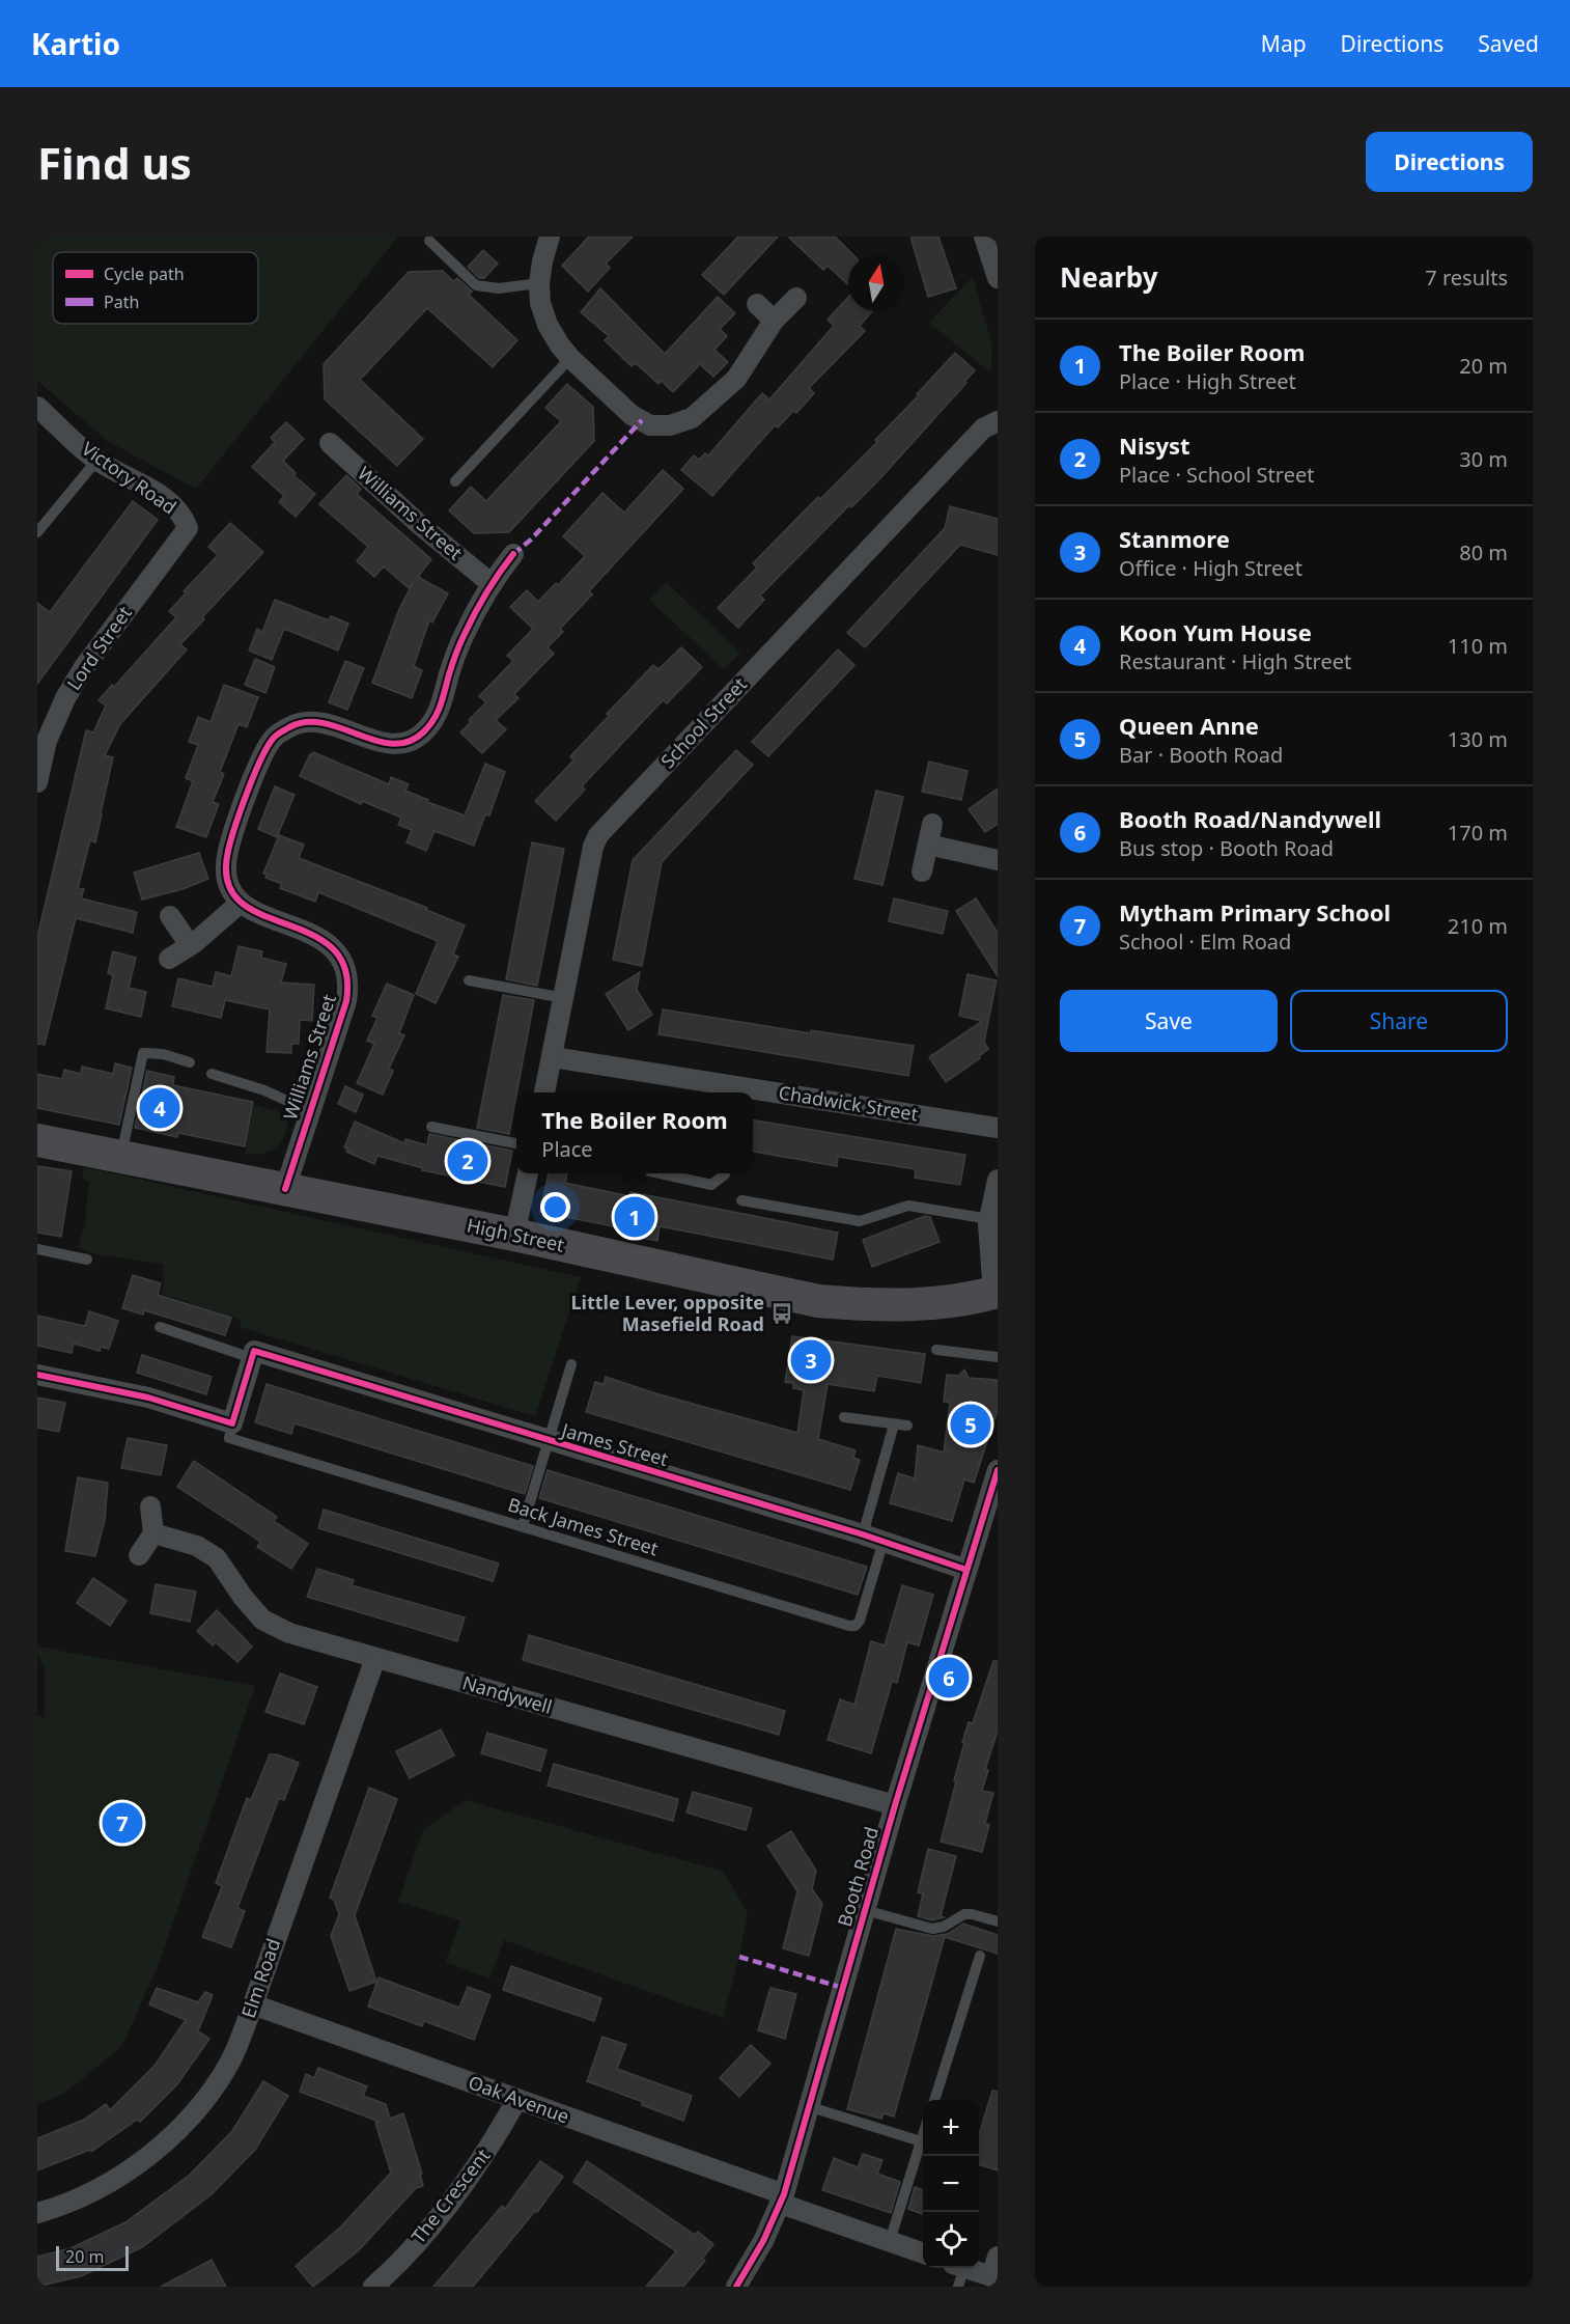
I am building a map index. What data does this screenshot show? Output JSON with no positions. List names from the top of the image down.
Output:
{
  "streets": {
    "main road": ["High Street"],
    "street": [
      "Victory Road",
      "Williams Street",
      "Lord Street",
      "School Street",
      "Chadwick Street",
      "James Street",
      "Nandywell",
      "Booth Road",
      "Elm Road",
      "Oak Avenue",
      "The Crescent"
    ],
    "lane": ["Back James Street"]
  },
  "crossings": [
    ["Victory Road", "Lord Street"],
    ["Williams Street", "High Street"],
    ["School Street", "Chadwick Street"],
    ["James Street", "Back James Street"],
    ["James Street", "Booth Road"],
    ["Nandywell", "Booth Road"],
    ["Nandywell", "Elm Road"],
    ["Booth Road", "Oak Avenue"],
    ["Elm Road", "Oak Avenue"],
    ["Oak Avenue", "The Crescent"]
  ],
  "places": {
    "bus stop": ["Little Lever, opposite Masefield Road"]
  },
  "legend": ["Cycle path", "Path"],
  "scale_bar": "20 m",
  "north": "top",
  "page": {
    "header": "Kartio",
    "nav": ["Map", "Directions", "Saved"],
    "buttons": [
      "Directions",
      ["Save", "Share"]
    ],
    "title": "Find us",
    "heading": ["Nearby", "7 results"],
    "list": [
      {
        "mark": "1",
        "name": "The Boiler Room",
        "note": "Place · High Street",
        "value": "20 m"
      },
      {
        "mark": "2",
        "name": "Nisyst",
        "note": "Place · School Street",
        "value": "30 m"
      },
      {
        "mark": "3",
        "name": "Stanmore",
        "note": "Office · High Street",
        "value": "80 m"
      },
      {
        "mark": "4",
        "name": "Koon Yum House",
        "note": "Restaurant · High Street",
        "value": "110 m"
      },
      {
        "mark": "5",
        "name": "Queen Anne",
        "note": "Bar · Booth Road",
        "value": "130 m"
      },
      {
        "mark": "6",
        "name": "Booth Road/Nandywell",
        "note": "Bus stop · Booth Road",
        "value": "170 m"
      },
      {
        "mark": "7",
        "name": "Mytham Primary School",
        "note": "School · Elm Road",
        "value": "210 m"
      }
    ],
    "pins": [
      "4",
      "2",
      "1",
      "3",
      "5",
      "6",
      "7"
    ],
    "popup": ["The Boiler Room", "Place"],
    "map_buttons": ["+", "−"],
    "scale": "20 m"
  }
}
